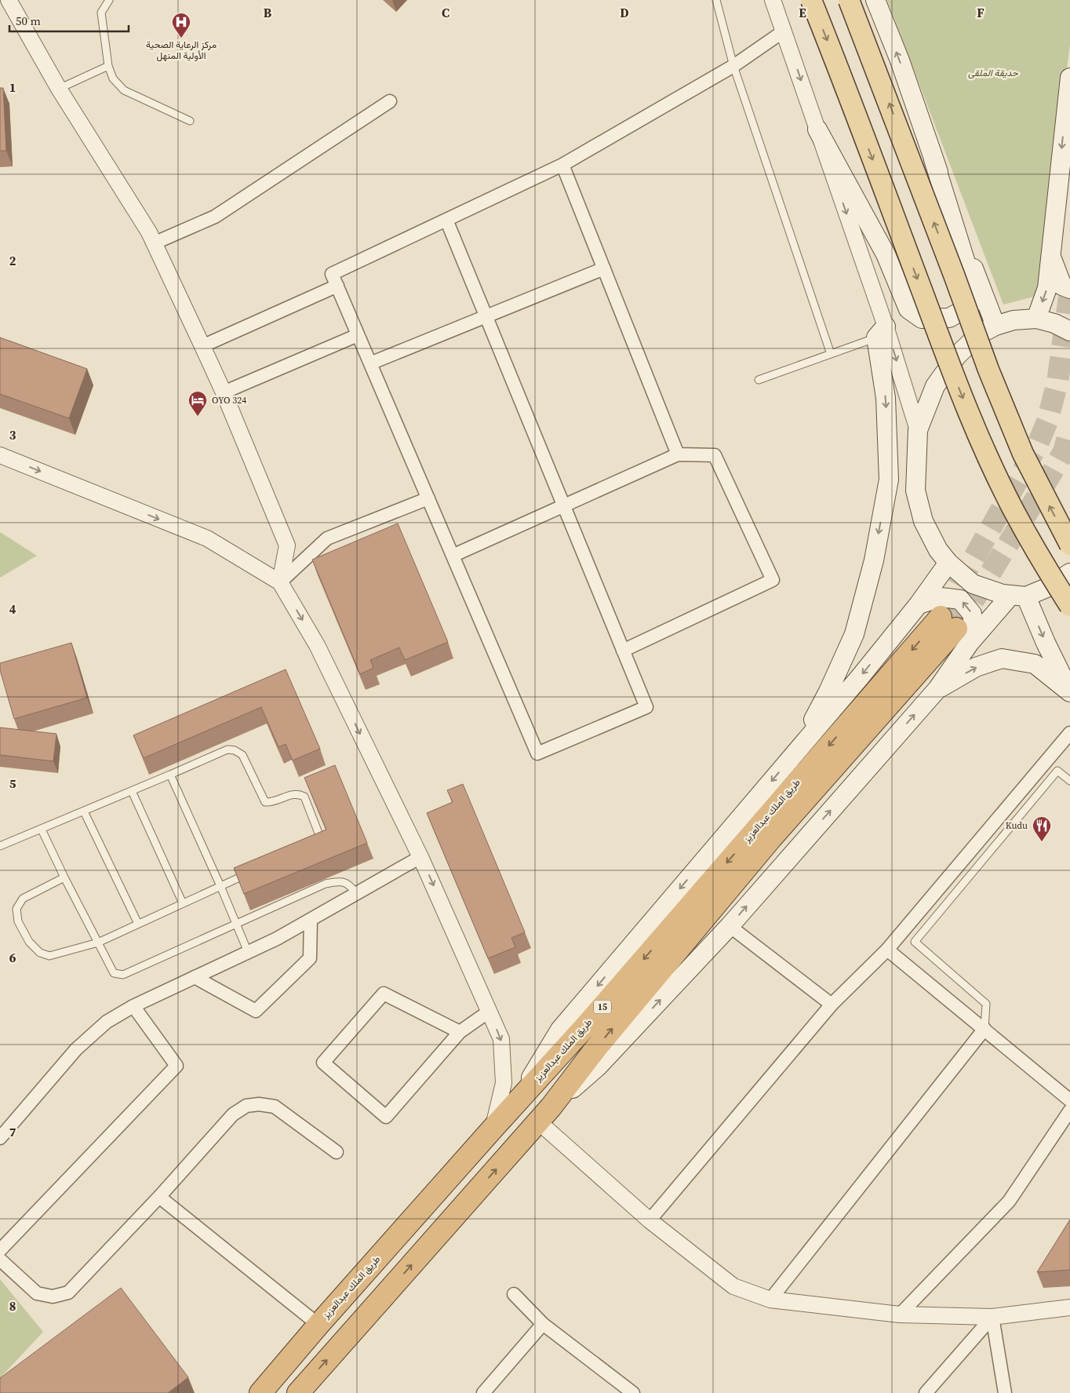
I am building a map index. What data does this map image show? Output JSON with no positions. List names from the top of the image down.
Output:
{
  "streets": {
    "highway": ["طريق الملك عبدالعزيز", "15"]
  },
  "parks": ["حديقة الملقى"],
  "places": {
    "hospital": ["مركز الرعاية الصحية الأولية المنهل"],
    "hotel": ["OYO 324"],
    "restaurant": ["Kudu"]
  },
  "scale_bar": "50 m",
  "grid": {
    "columns": [
      "B",
      "C",
      "D",
      "E",
      "F"
    ],
    "rows": [
      "1",
      "2",
      "3",
      "4",
      "5",
      "6",
      "7",
      "8"
    ]
  }
}
